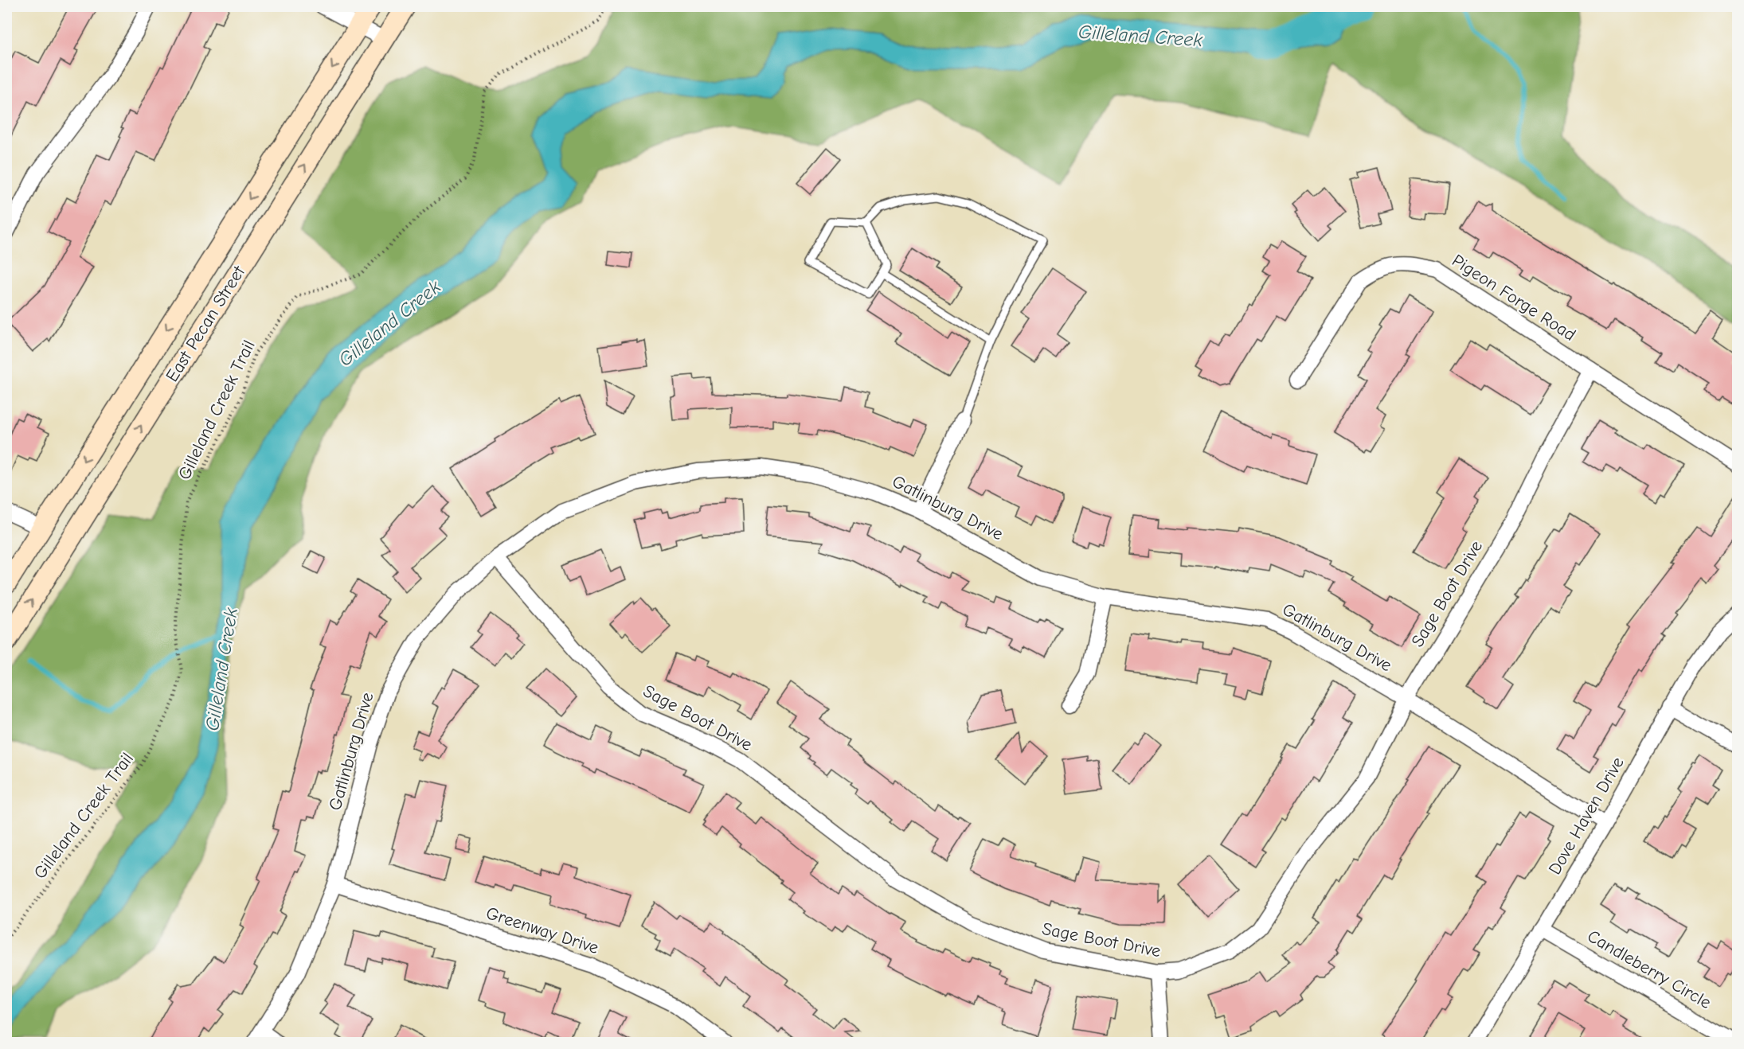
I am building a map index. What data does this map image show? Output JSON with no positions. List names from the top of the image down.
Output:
{
  "streets": {
    "main road": ["East Pecan Street"],
    "street": [
      "Pigeon Forge Road",
      "Gatlinburg Drive",
      "Sage Boot Drive",
      "Dove Haven Drive",
      "Greenway Drive",
      "Candleberry Circle"
    ],
    "path": ["Gilleland Creek Trail"]
  },
  "crossings": [
    ["Pigeon Forge Road", "Sage Boot Drive"],
    ["Gatlinburg Drive", "Sage Boot Drive"],
    ["Gatlinburg Drive", "Dove Haven Drive"],
    ["Gatlinburg Drive", "Greenway Drive"],
    ["Dove Haven Drive", "Candleberry Circle"]
  ],
  "water": ["Gilleland Creek"]
}
